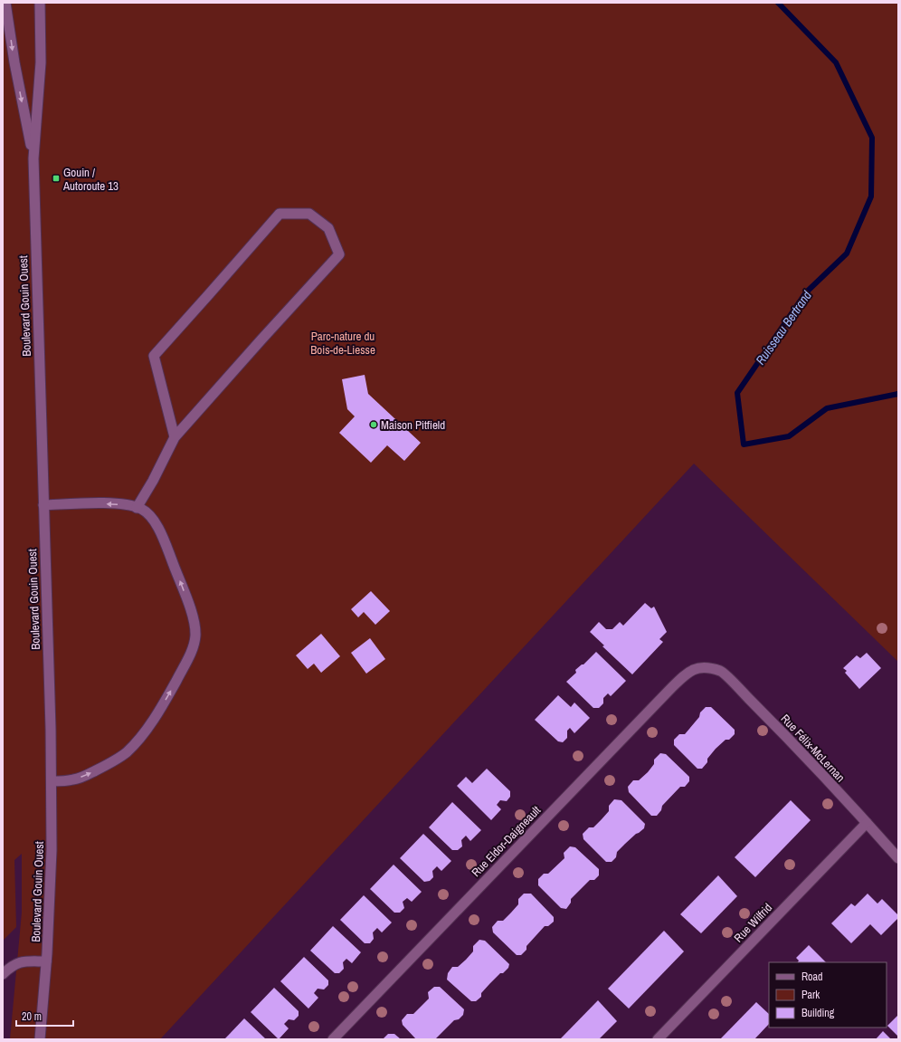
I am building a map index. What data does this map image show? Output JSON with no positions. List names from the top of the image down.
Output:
{
  "streets": {
    "main road": [
      "Boulevard Gouin Ouest",
      "Rue Félix-McLernan",
      "Rue Eldor-Daigneault",
      "Rue Wilfrid"
    ]
  },
  "crossings": [
    ["Rue Félix-McLernan", "Rue Eldor-Daigneault"],
    ["Rue Félix-McLernan", "Rue Wilfrid"]
  ],
  "water": ["Ruisseau Bertrand"],
  "parks": ["Parc-nature du Bois-de-Liesse"],
  "places": {
    "transit": ["Gouin / Autoroute 13"],
    "other": ["Maison Pitfield"]
  },
  "legend": ["Road", "Park", "Building"],
  "scale_bar": "20 m"
}
